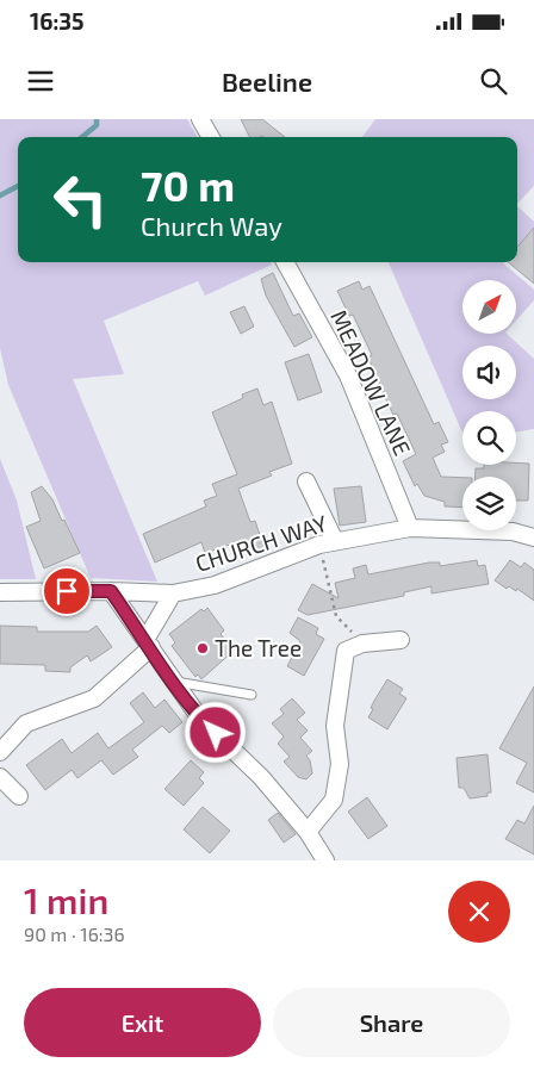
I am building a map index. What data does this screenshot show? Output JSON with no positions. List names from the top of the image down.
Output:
{
  "streets": {
    "street": ["MEADOW LANE", "CHURCH WAY"]
  },
  "crossings": [
    ["MEADOW LANE", "CHURCH WAY"]
  ],
  "places": ["The Tree"],
  "north": "top right",
  "page": {
    "status": "16:35",
    "header": "Beeline",
    "turn": ["70 m", "Church Way"],
    "heading": ["1 min", "90 m · 16:36"],
    "buttons": ["Exit", "Share"]
  }
}
